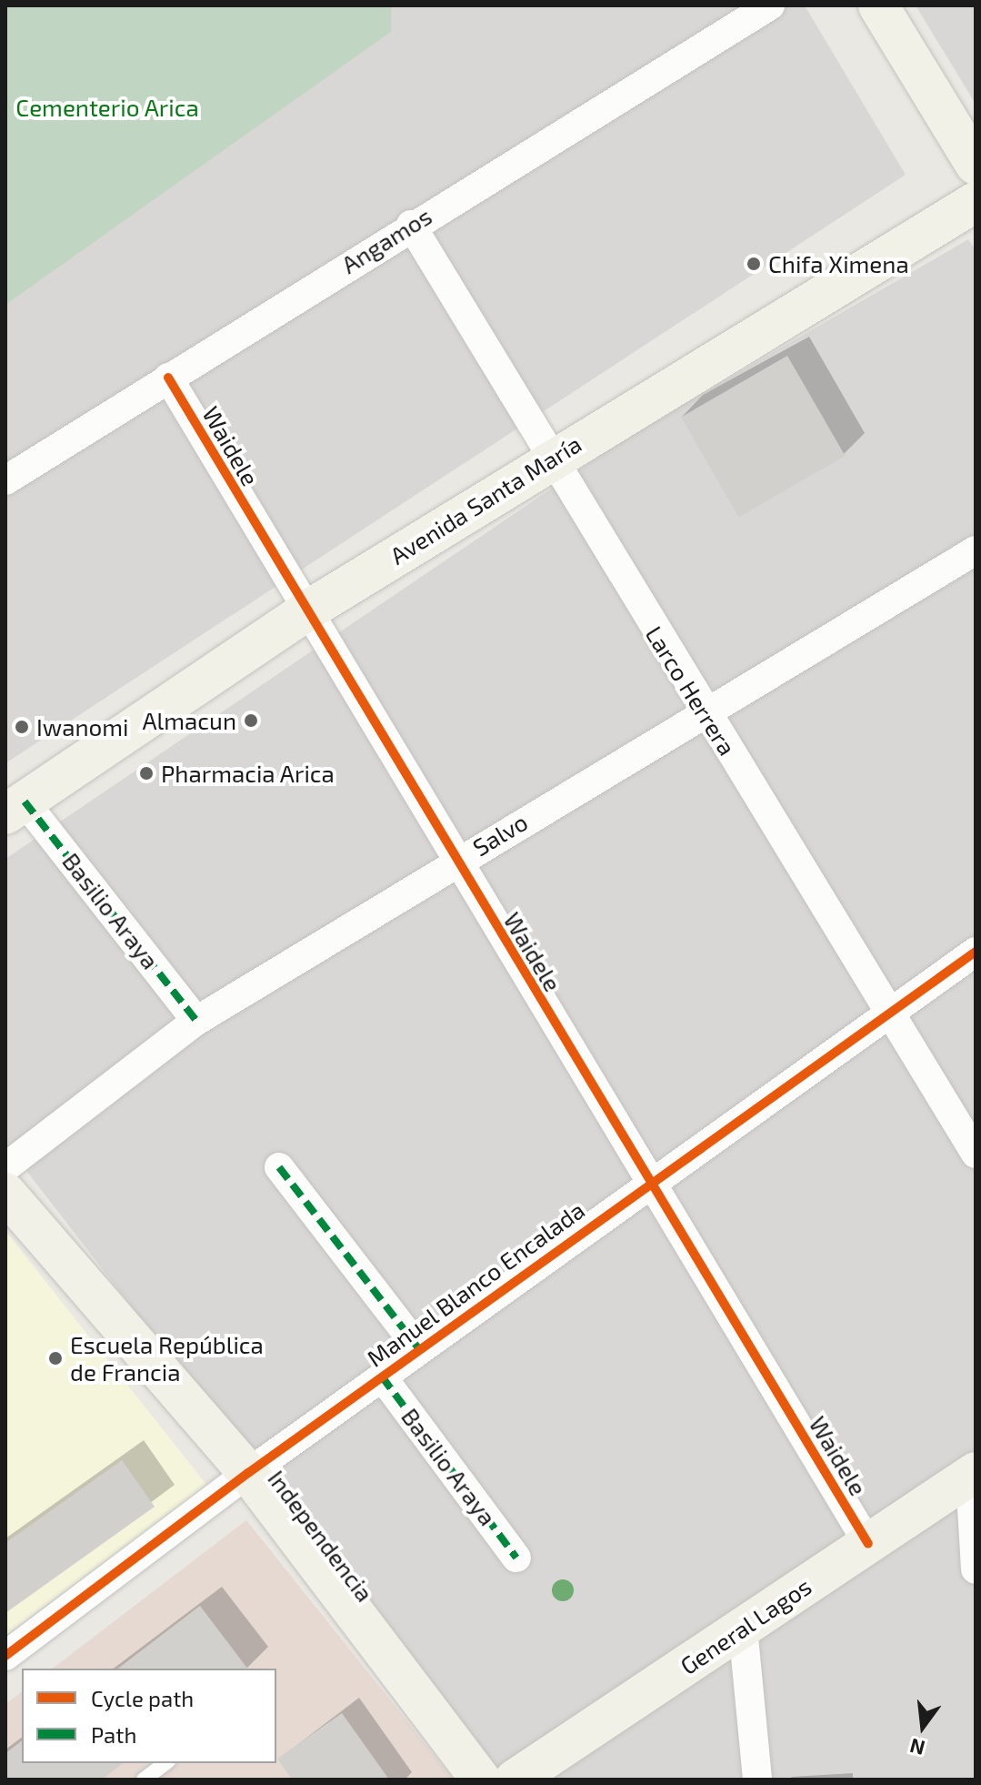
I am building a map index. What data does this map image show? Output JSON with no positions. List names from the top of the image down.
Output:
{
  "streets": {
    "main road": ["Avenida Santa María", "Independencia", "General Lagos"],
    "street": [
      "Angamos",
      "Waidele",
      "Larco Herrera",
      "Salvo",
      "Basilio Araya",
      "Manuel Blanco Encalada"
    ]
  },
  "crossings": [
    ["Angamos", "Waidele"],
    ["Angamos", "Larco Herrera"],
    ["Waidele", "Avenida Santa María"],
    ["Waidele", "Salvo"],
    ["Waidele", "Manuel Blanco Encalada"],
    ["Waidele", "General Lagos"],
    ["Avenida Santa María", "Larco Herrera"],
    ["Avenida Santa María", "Basilio Araya"],
    ["Larco Herrera", "Salvo"],
    ["Larco Herrera", "Manuel Blanco Encalada"],
    ["Salvo", "Basilio Araya"],
    ["Basilio Araya", "Manuel Blanco Encalada"],
    ["Manuel Blanco Encalada", "Independencia"]
  ],
  "parks": ["Cementerio Arica"],
  "places": [
    "Chifa Ximena",
    "Almacun",
    "Iwanomi",
    "Pharmacia Arica",
    "Escuela República de Francia"
  ],
  "legend": ["Cycle path", "Path"],
  "north": "bottom"
}
